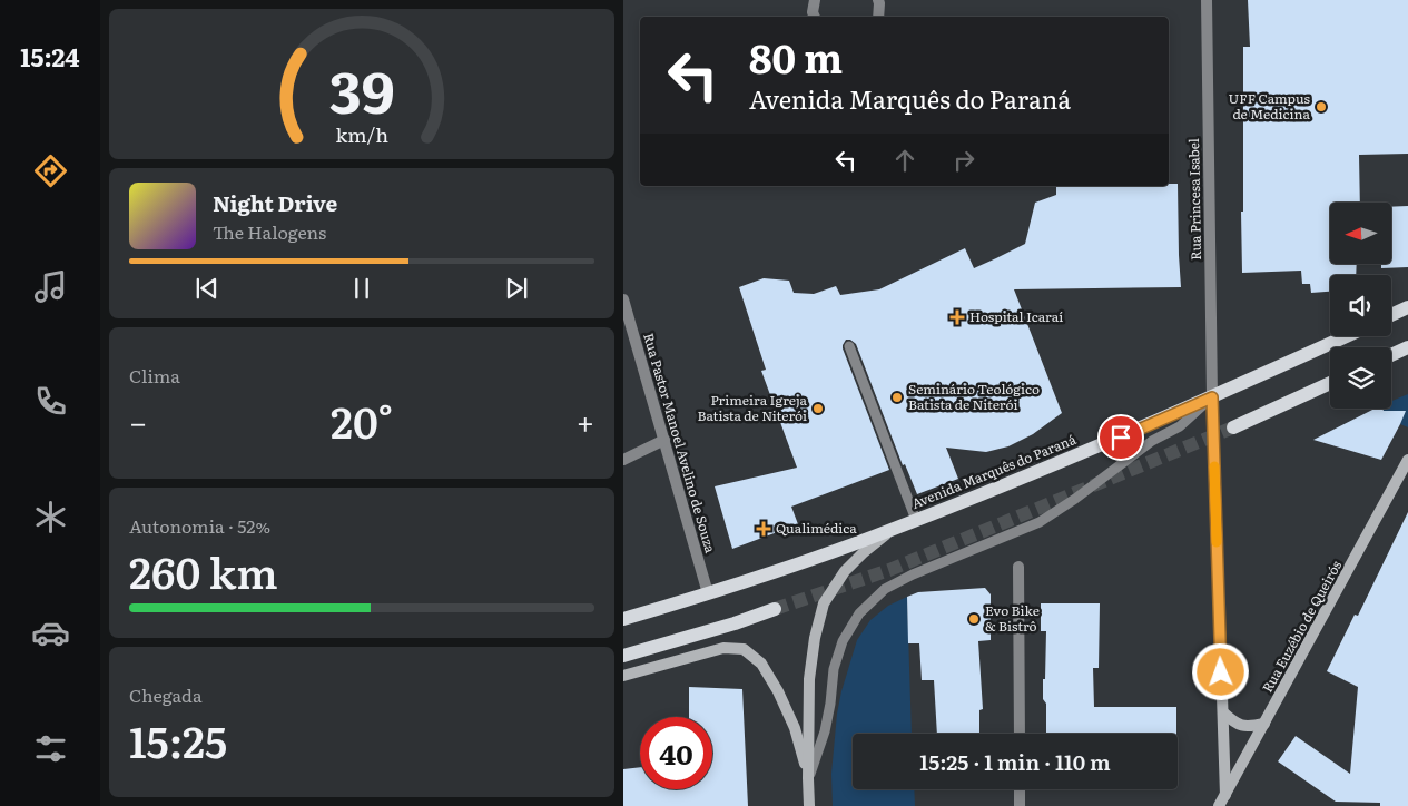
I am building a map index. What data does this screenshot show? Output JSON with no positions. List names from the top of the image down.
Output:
{
  "streets": {
    "main road": ["Avenida Marquês do Paraná"],
    "street": ["Rua Princesa Isabel", "Rua Pastor Manoel Avelino de Souza", "Rua Euzébio de Queirós"]
  },
  "crossings": [
    ["Rua Princesa Isabel", "Avenida Marquês do Paraná"],
    ["Rua Pastor Manoel Avelino de Souza", "Avenida Marquês do Paraná"]
  ],
  "places": {
    "other": [
      "UFF Campus de Medicina",
      "Seminário Teológico Batista de Niterói",
      "Primeira Igreja Batista de Niterói",
      "Evo Bike & Bistrô"
    ],
    "health": ["Hospital Icaraí", "Qualimédica"]
  },
  "north": "left",
  "page": {
    "tabs": "15:24",
    "turn": ["80 m", "Avenida Marquês do Paraná"],
    "song": ["Night Drive", "The Halogens"],
    "tile": [
      "Clima",
      ["Autonomia · 52%", "260 km"],
      ["Chegada", "15:25"]
    ],
    "heat": ["−", "20°", "+"],
    "limit": "40",
    "trip": "15:25 · 1 min · 110 m",
    "gauge": ["39", "km/h"]
  }
}
